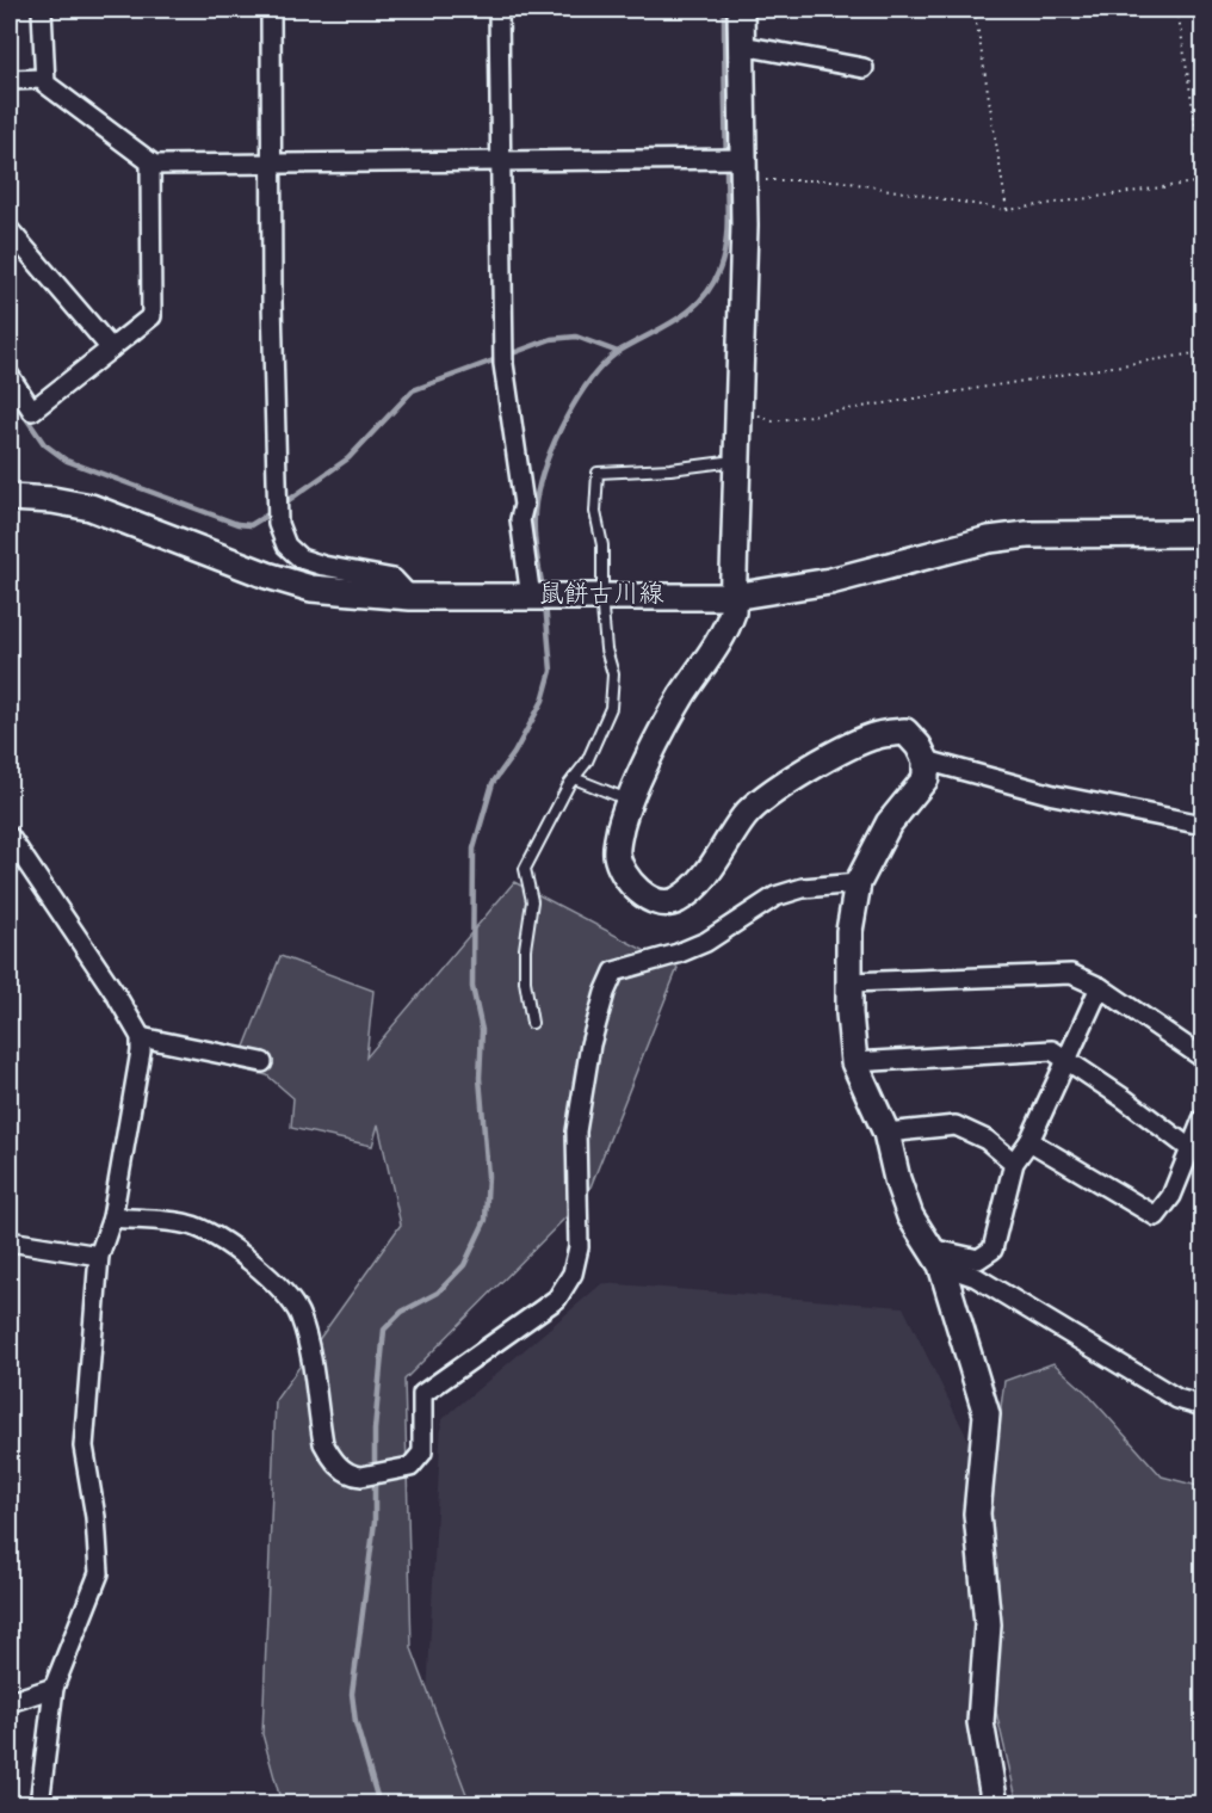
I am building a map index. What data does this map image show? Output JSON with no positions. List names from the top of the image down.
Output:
{
  "streets": {
    "street": ["鼠餅古川線"]
  }
}
